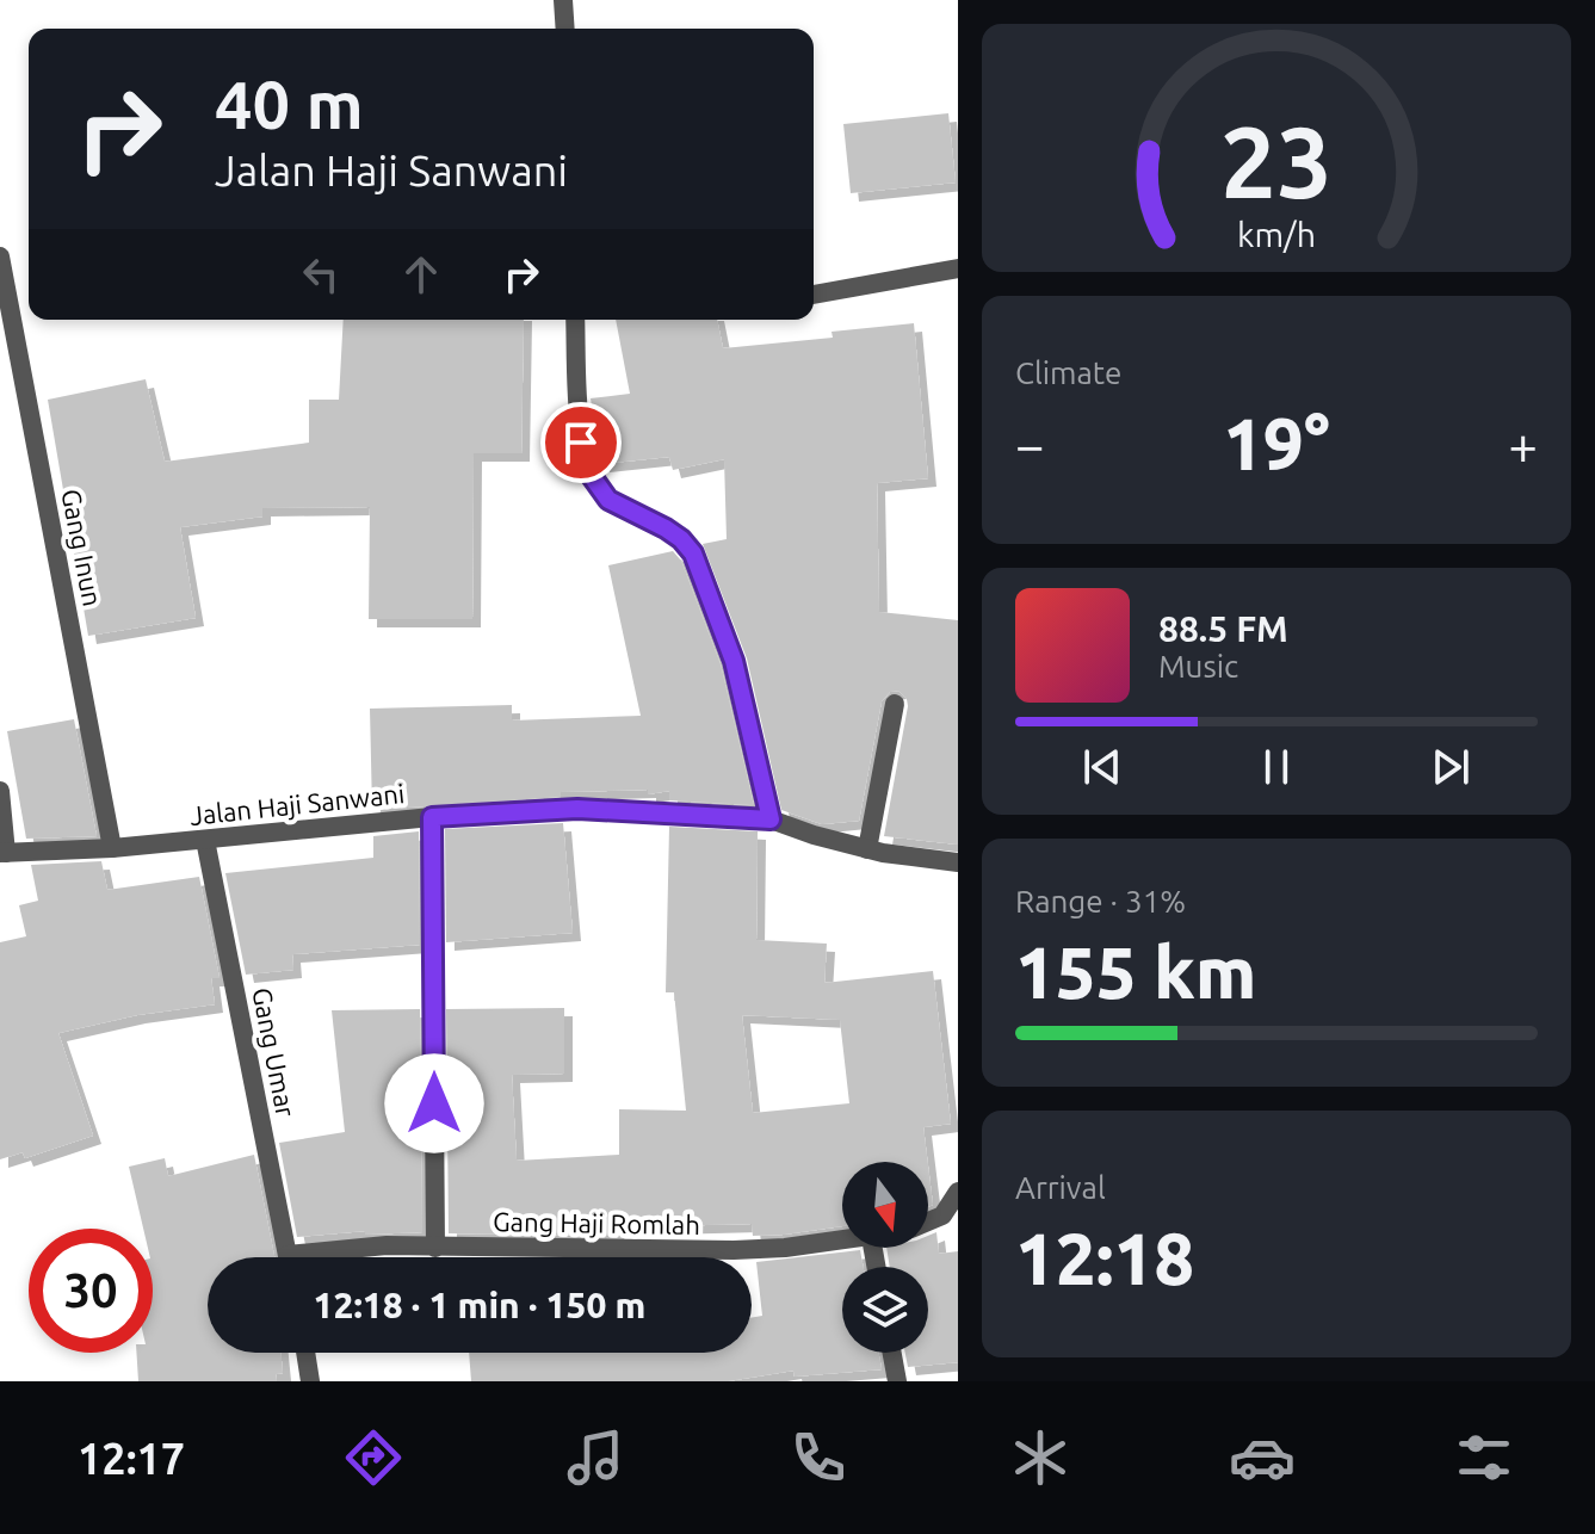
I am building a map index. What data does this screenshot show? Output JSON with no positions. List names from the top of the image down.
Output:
{
  "streets": {
    "street": [
      "Gang Inun",
      "Jalan Haji Sanwani",
      "Gang Umar",
      "Gang Haji Romlah"
    ]
  },
  "crossings": [
    ["Gang Inun", "Jalan Haji Sanwani"],
    ["Jalan Haji Sanwani", "Gang Umar"]
  ],
  "north": "bottom",
  "page": {
    "turn": ["40 m", "Jalan Haji Sanwani"],
    "tile": [
      "Climate",
      ["Range · 31%", "155 km"],
      ["Arrival", "12:18"]
    ],
    "heat": ["−", "19°", "+"],
    "song": ["88.5 FM", "Music"],
    "limit": "30",
    "trip": "12:18 · 1 min · 150 m",
    "tabs": "12:17",
    "gauge": ["23", "km/h"]
  }
}
